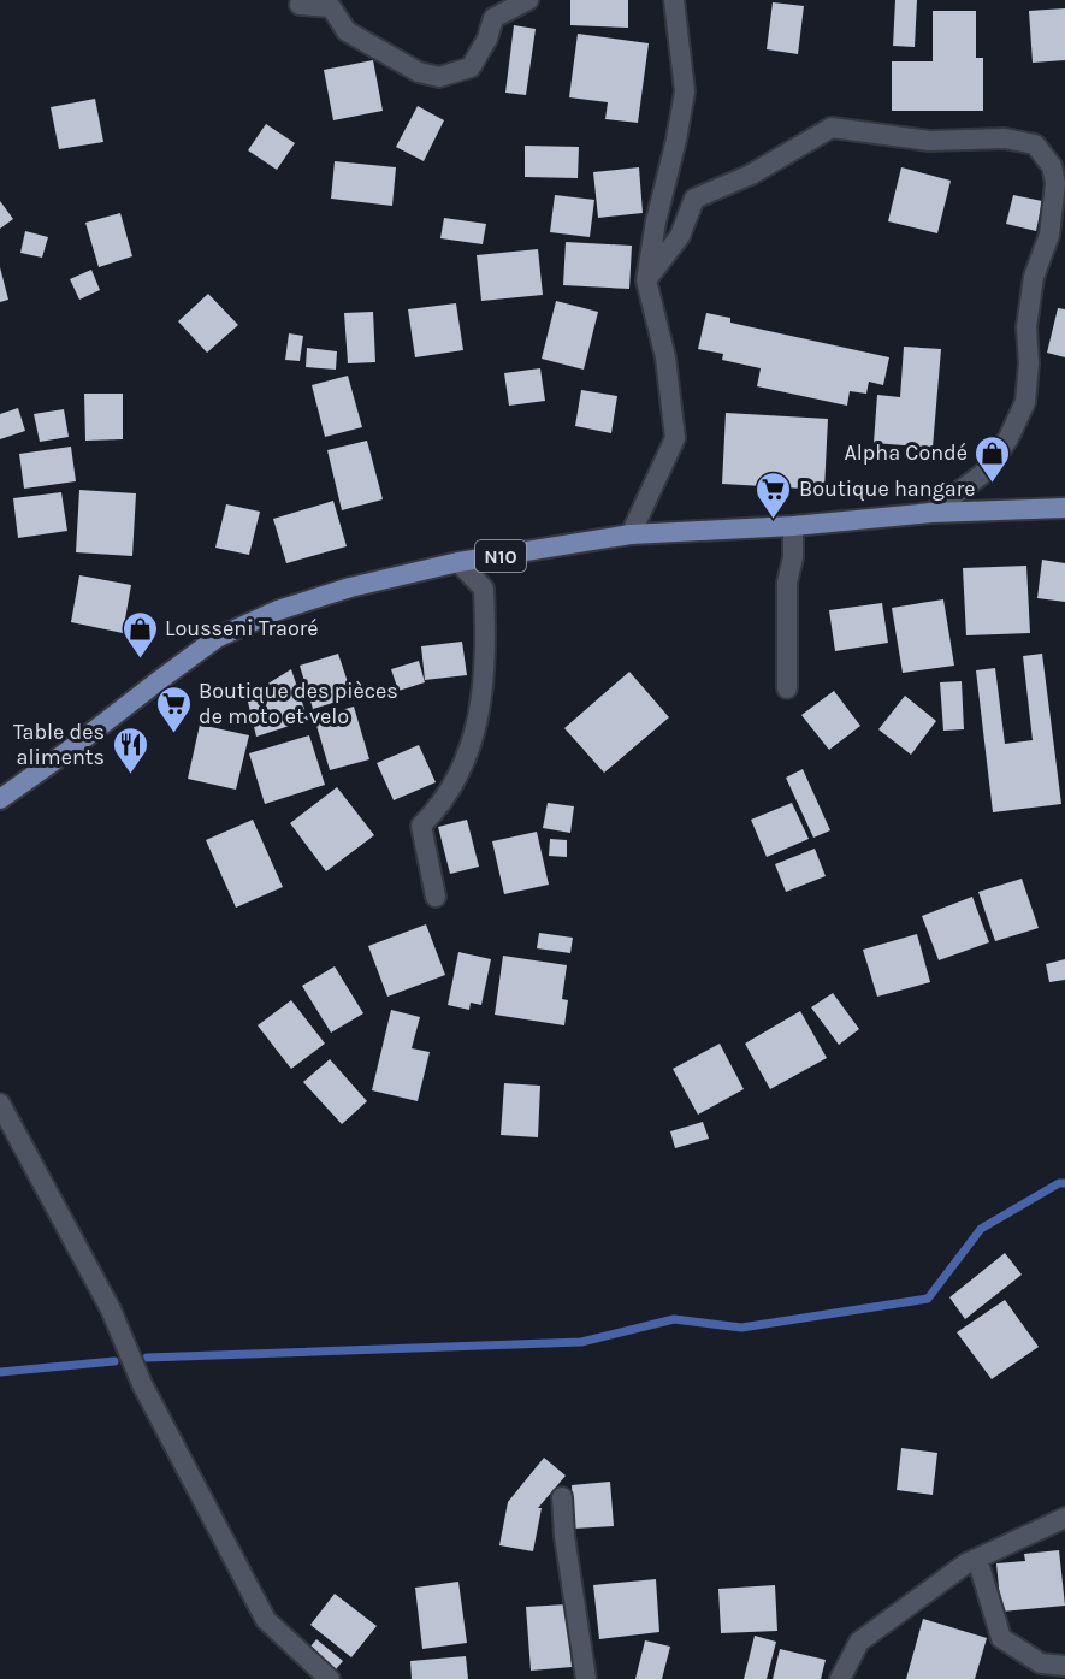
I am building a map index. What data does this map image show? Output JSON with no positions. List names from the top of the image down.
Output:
{
  "streets": {
    "main road": ["N10"]
  },
  "places": {
    "shop": ["Alpha Condé", "Lousseni Traoré"],
    "supermarket": ["Boutique hangare", "Boutique des pièces de moto et velo"],
    "restaurant": ["Table des aliments"]
  }
}
